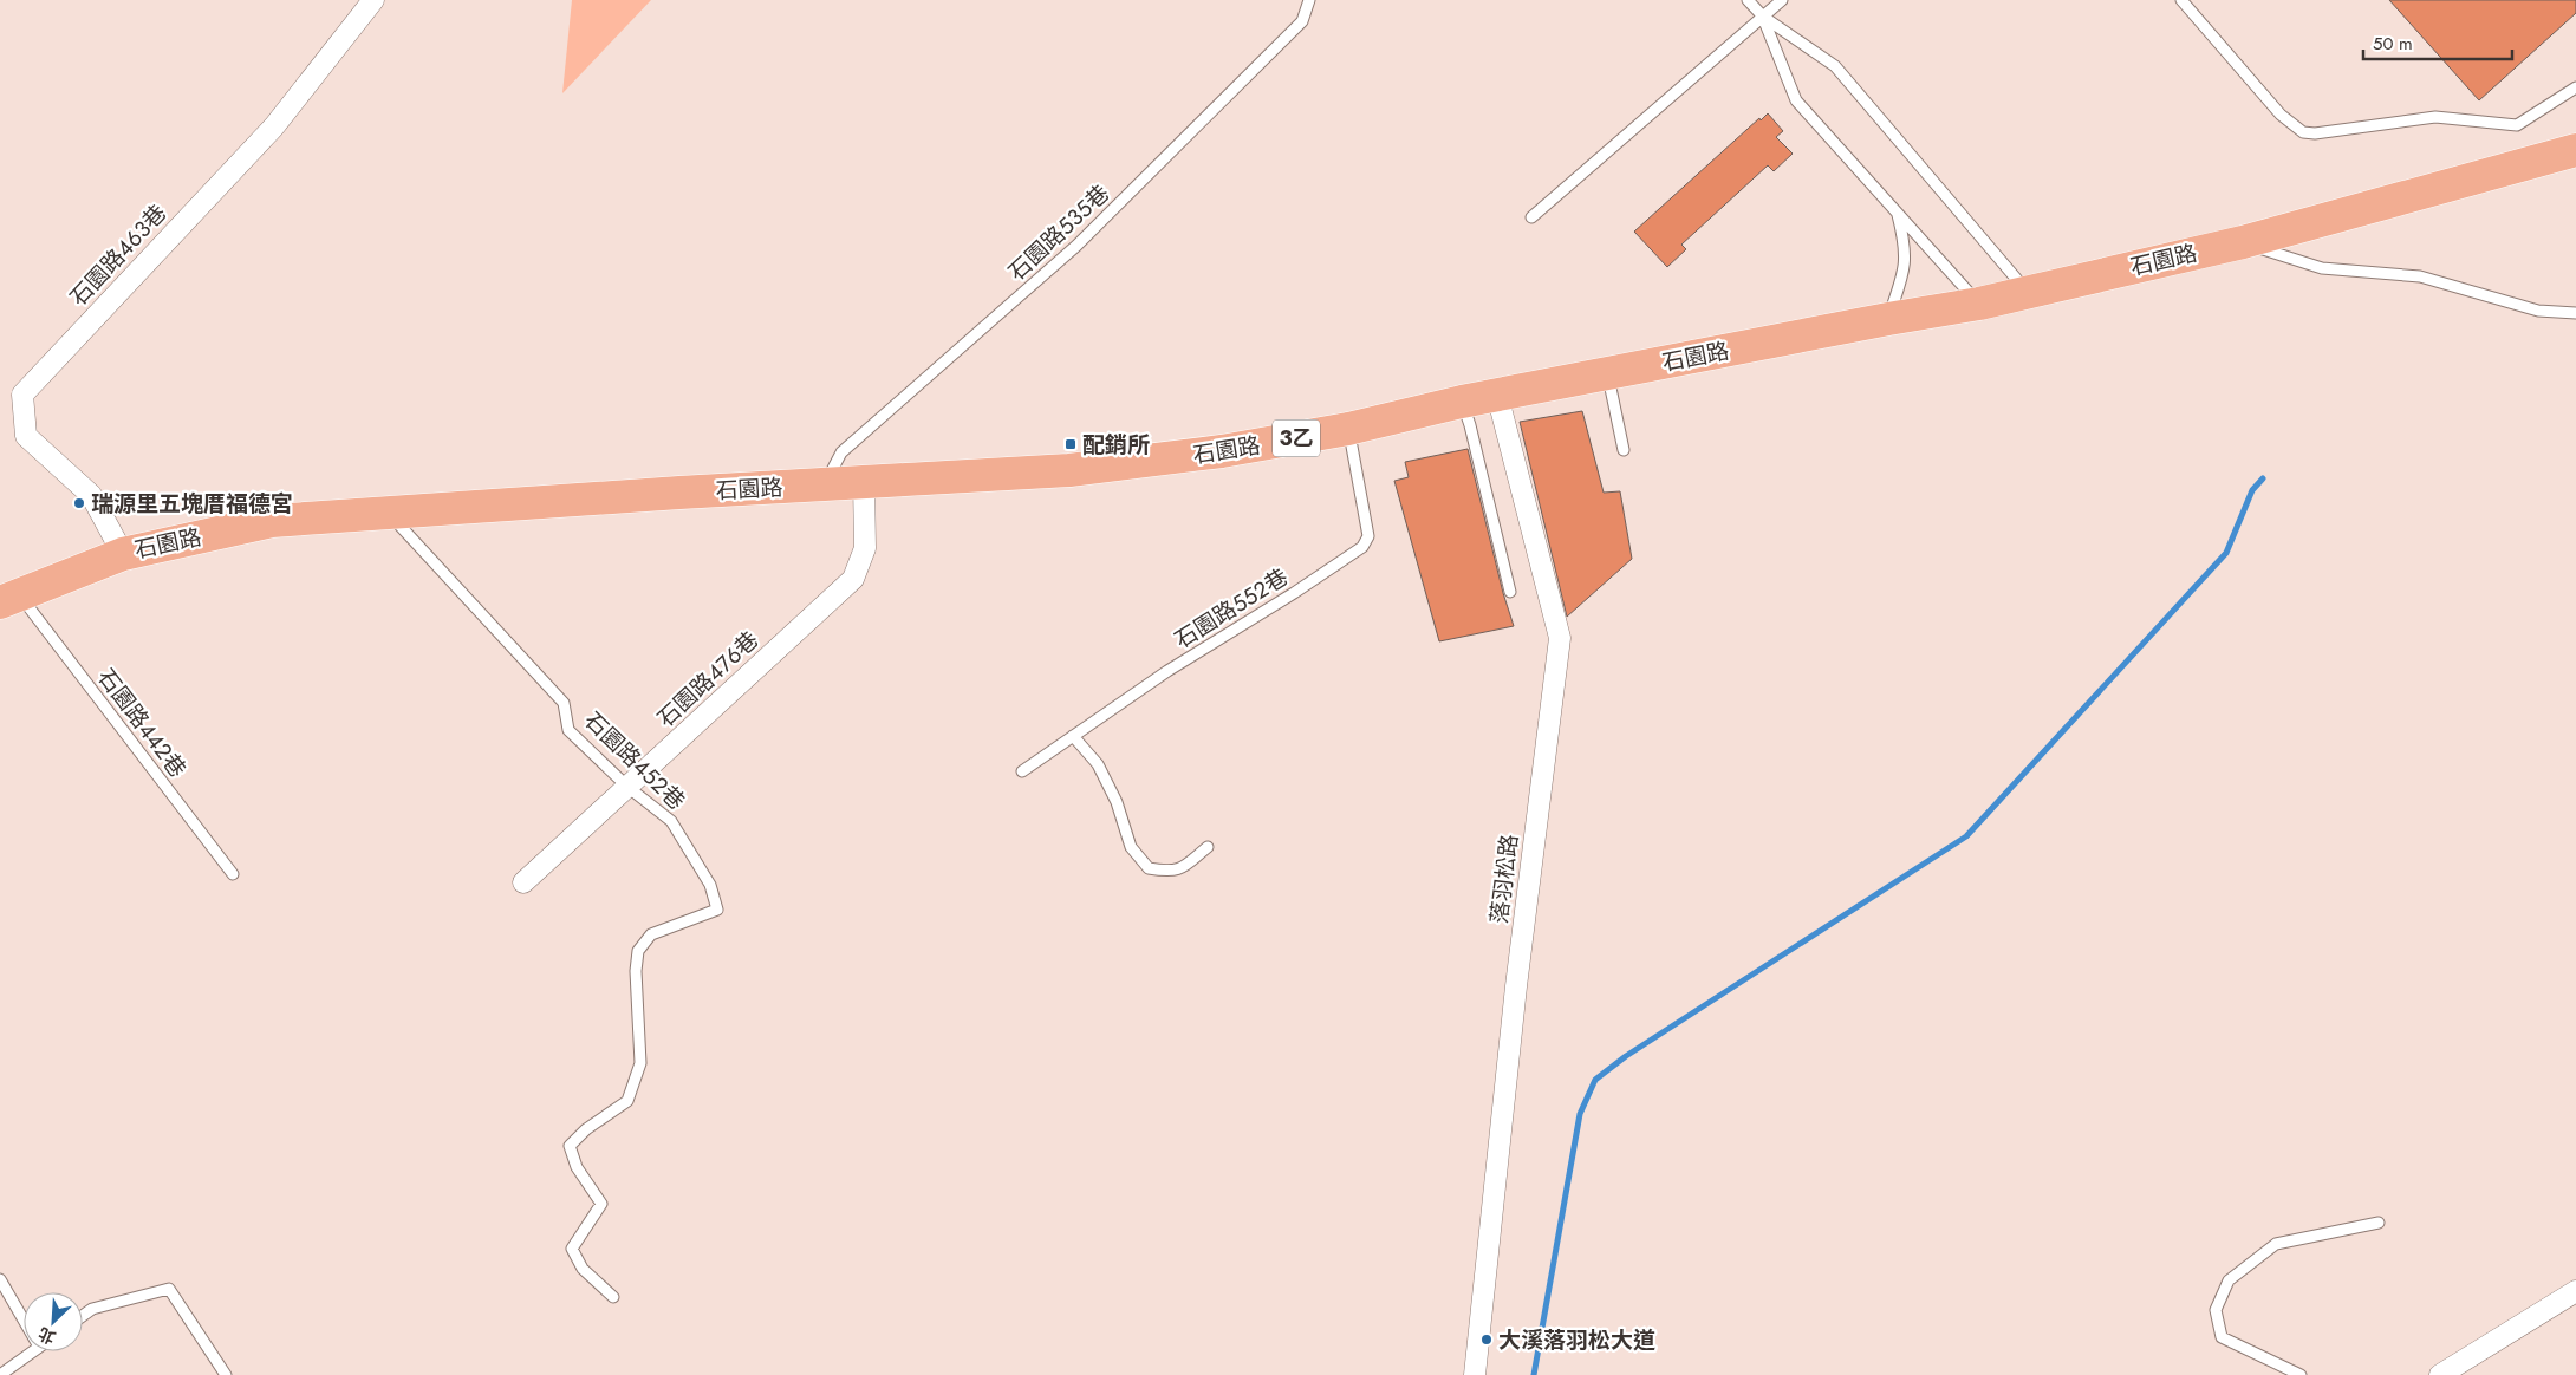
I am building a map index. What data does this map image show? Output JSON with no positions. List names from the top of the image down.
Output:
{
  "streets": {
    "main road": ["石園路", "3乙"],
    "street": ["石園路463巷", "石園路476巷", "落羽松路"],
    "lane": [
      "石園路535巷",
      "石園路552巷",
      "石園路442巷",
      "石園路452巷"
    ]
  },
  "crossings": [
    ["石園路535巷", "石園路"],
    ["石園路463巷", "石園路"],
    ["石園路", "石園路552巷"],
    ["石園路", "石園路476巷"],
    ["石園路", "石園路442巷"],
    ["石園路", "石園路452巷"],
    ["石園路", "落羽松路"],
    ["石園路476巷", "石園路452巷"]
  ],
  "places": {
    "transit": ["配銷所"],
    "other": ["瑞源里五塊厝福德宮", "大溪落羽松大道"]
  },
  "scale_bar": "50 m",
  "north": "bottom left"
}
